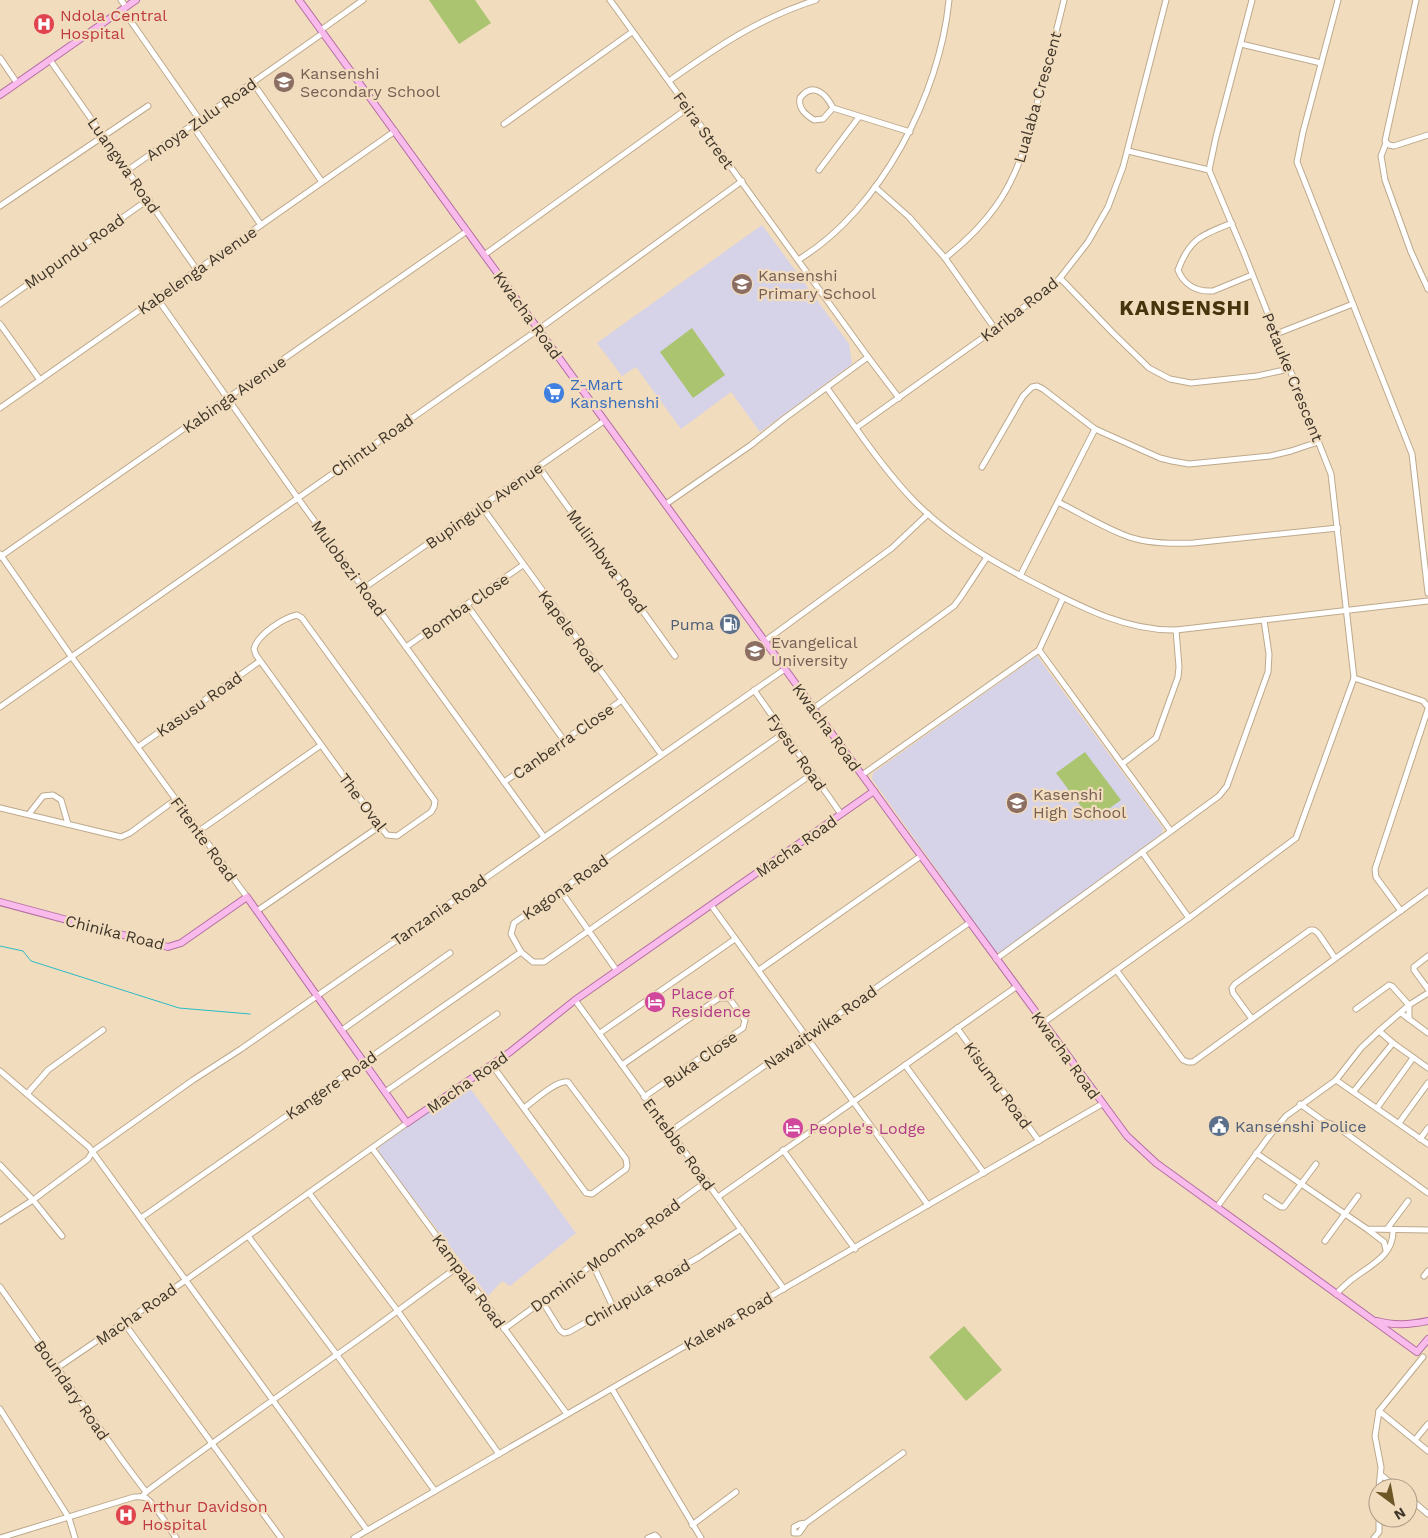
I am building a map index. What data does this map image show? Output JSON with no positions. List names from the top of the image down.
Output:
{
  "streets": {
    "main road": [
      "Kwacha Road",
      "Fitente Road",
      "Macha Road",
      "Chinika Road"
    ],
    "street": [
      "Lualaba Crescent",
      "Anoya Zulu Road",
      "Feira Street",
      "Luangwa Road",
      "Mupundu Road",
      "Kabelenga Avenue",
      "Kariba Road",
      "Petauke Crescent",
      "Kabinga Avenue",
      "Chintu Road",
      "Bupingulo Avenue",
      "Mulimbwa Road",
      "Mulobezi Road",
      "Bomba Close",
      "Kapele Road",
      "Kasusu Road",
      "Canberra Close",
      "Fyesu Road",
      "The Oval",
      "Kagona Road",
      "Tanzania Road",
      "Nawaitwika Road",
      "Buka Close",
      "Kangere Road",
      "Kisumu Road",
      "Entebbe Road",
      "Dominic Moomba Road",
      "Kampala Road",
      "Chirupula Road",
      "Kalewa Road",
      "Boundary Road"
    ]
  },
  "crossings": [
    ["Anoya Zulu Road", "Luangwa Road"],
    ["Anoya Zulu Road", "Kwacha Road"],
    ["Feira Street", "Kariba Road"],
    ["Feira Street", "Chintu Road"],
    ["Luangwa Road", "Mupundu Road"],
    ["Luangwa Road", "Kabelenga Avenue"],
    ["Kabelenga Avenue", "Kwacha Road"],
    ["Kabelenga Avenue", "Mulobezi Road"],
    ["Kwacha Road", "Kabinga Avenue"],
    ["Kwacha Road", "Chintu Road"],
    ["Kwacha Road", "Bupingulo Avenue"],
    ["Kwacha Road", "Macha Road"],
    ["Kwacha Road", "Tanzania Road"],
    ["Kwacha Road", "Nawaitwika Road"],
    ["Kwacha Road", "Kalewa Road"],
    ["Kabinga Avenue", "Mulobezi Road"],
    ["Kabinga Avenue", "Fitente Road"],
    ["Chintu Road", "Mulobezi Road"],
    ["Chintu Road", "Fitente Road"],
    ["Bupingulo Avenue", "Mulimbwa Road"],
    ["Bupingulo Avenue", "Mulobezi Road"],
    ["Bupingulo Avenue", "Kapele Road"],
    ["Mulobezi Road", "Bomba Close"],
    ["Mulobezi Road", "Canberra Close"],
    ["Mulobezi Road", "Tanzania Road"],
    ["Bomba Close", "Kapele Road"],
    ["Kapele Road", "Canberra Close"],
    ["Kapele Road", "Tanzania Road"],
    ["Kasusu Road", "The Oval"],
    ["Kasusu Road", "Fitente Road"],
    ["Fyesu Road", "Macha Road"],
    ["Fyesu Road", "Kagona Road"],
    ["Fyesu Road", "Tanzania Road"],
    ["Fitente Road", "Macha Road"],
    ["Fitente Road", "Tanzania Road"],
    ["Fitente Road", "Chinika Road"],
    ["Fitente Road", "Kangere Road"],
    ["Macha Road", "Entebbe Road"],
    ["Macha Road", "Kampala Road"],
    ["Macha Road", "Boundary Road"],
    ["Kagona Road", "Kangere Road"],
    ["Nawaitwika Road", "Entebbe Road"],
    ["Buka Close", "Entebbe Road"],
    ["Kisumu Road", "Kalewa Road"],
    ["Entebbe Road", "Dominic Moomba Road"],
    ["Entebbe Road", "Chirupula Road"],
    ["Entebbe Road", "Kalewa Road"],
    ["Dominic Moomba Road", "Kampala Road"],
    ["Dominic Moomba Road", "Chirupula Road"],
    ["Kampala Road", "Kalewa Road"]
  ],
  "districts": ["KANSENSHI"],
  "places": {
    "hospital": ["Ndola Central Hospital", "Arthur Davidson Hospital"],
    "school or university": [
      "Kansenshi Secondary School",
      "Kansenshi Primary School",
      "Evangelical University",
      "Kasenshi High School"
    ],
    "supermarket": ["Z-Mart Kanshenshi"],
    "fuel station": ["Puma"],
    "hotel": ["Place of Residence", "People's Lodge"],
    "public building": ["Kansenshi Police"]
  },
  "north": "bottom right"
}
